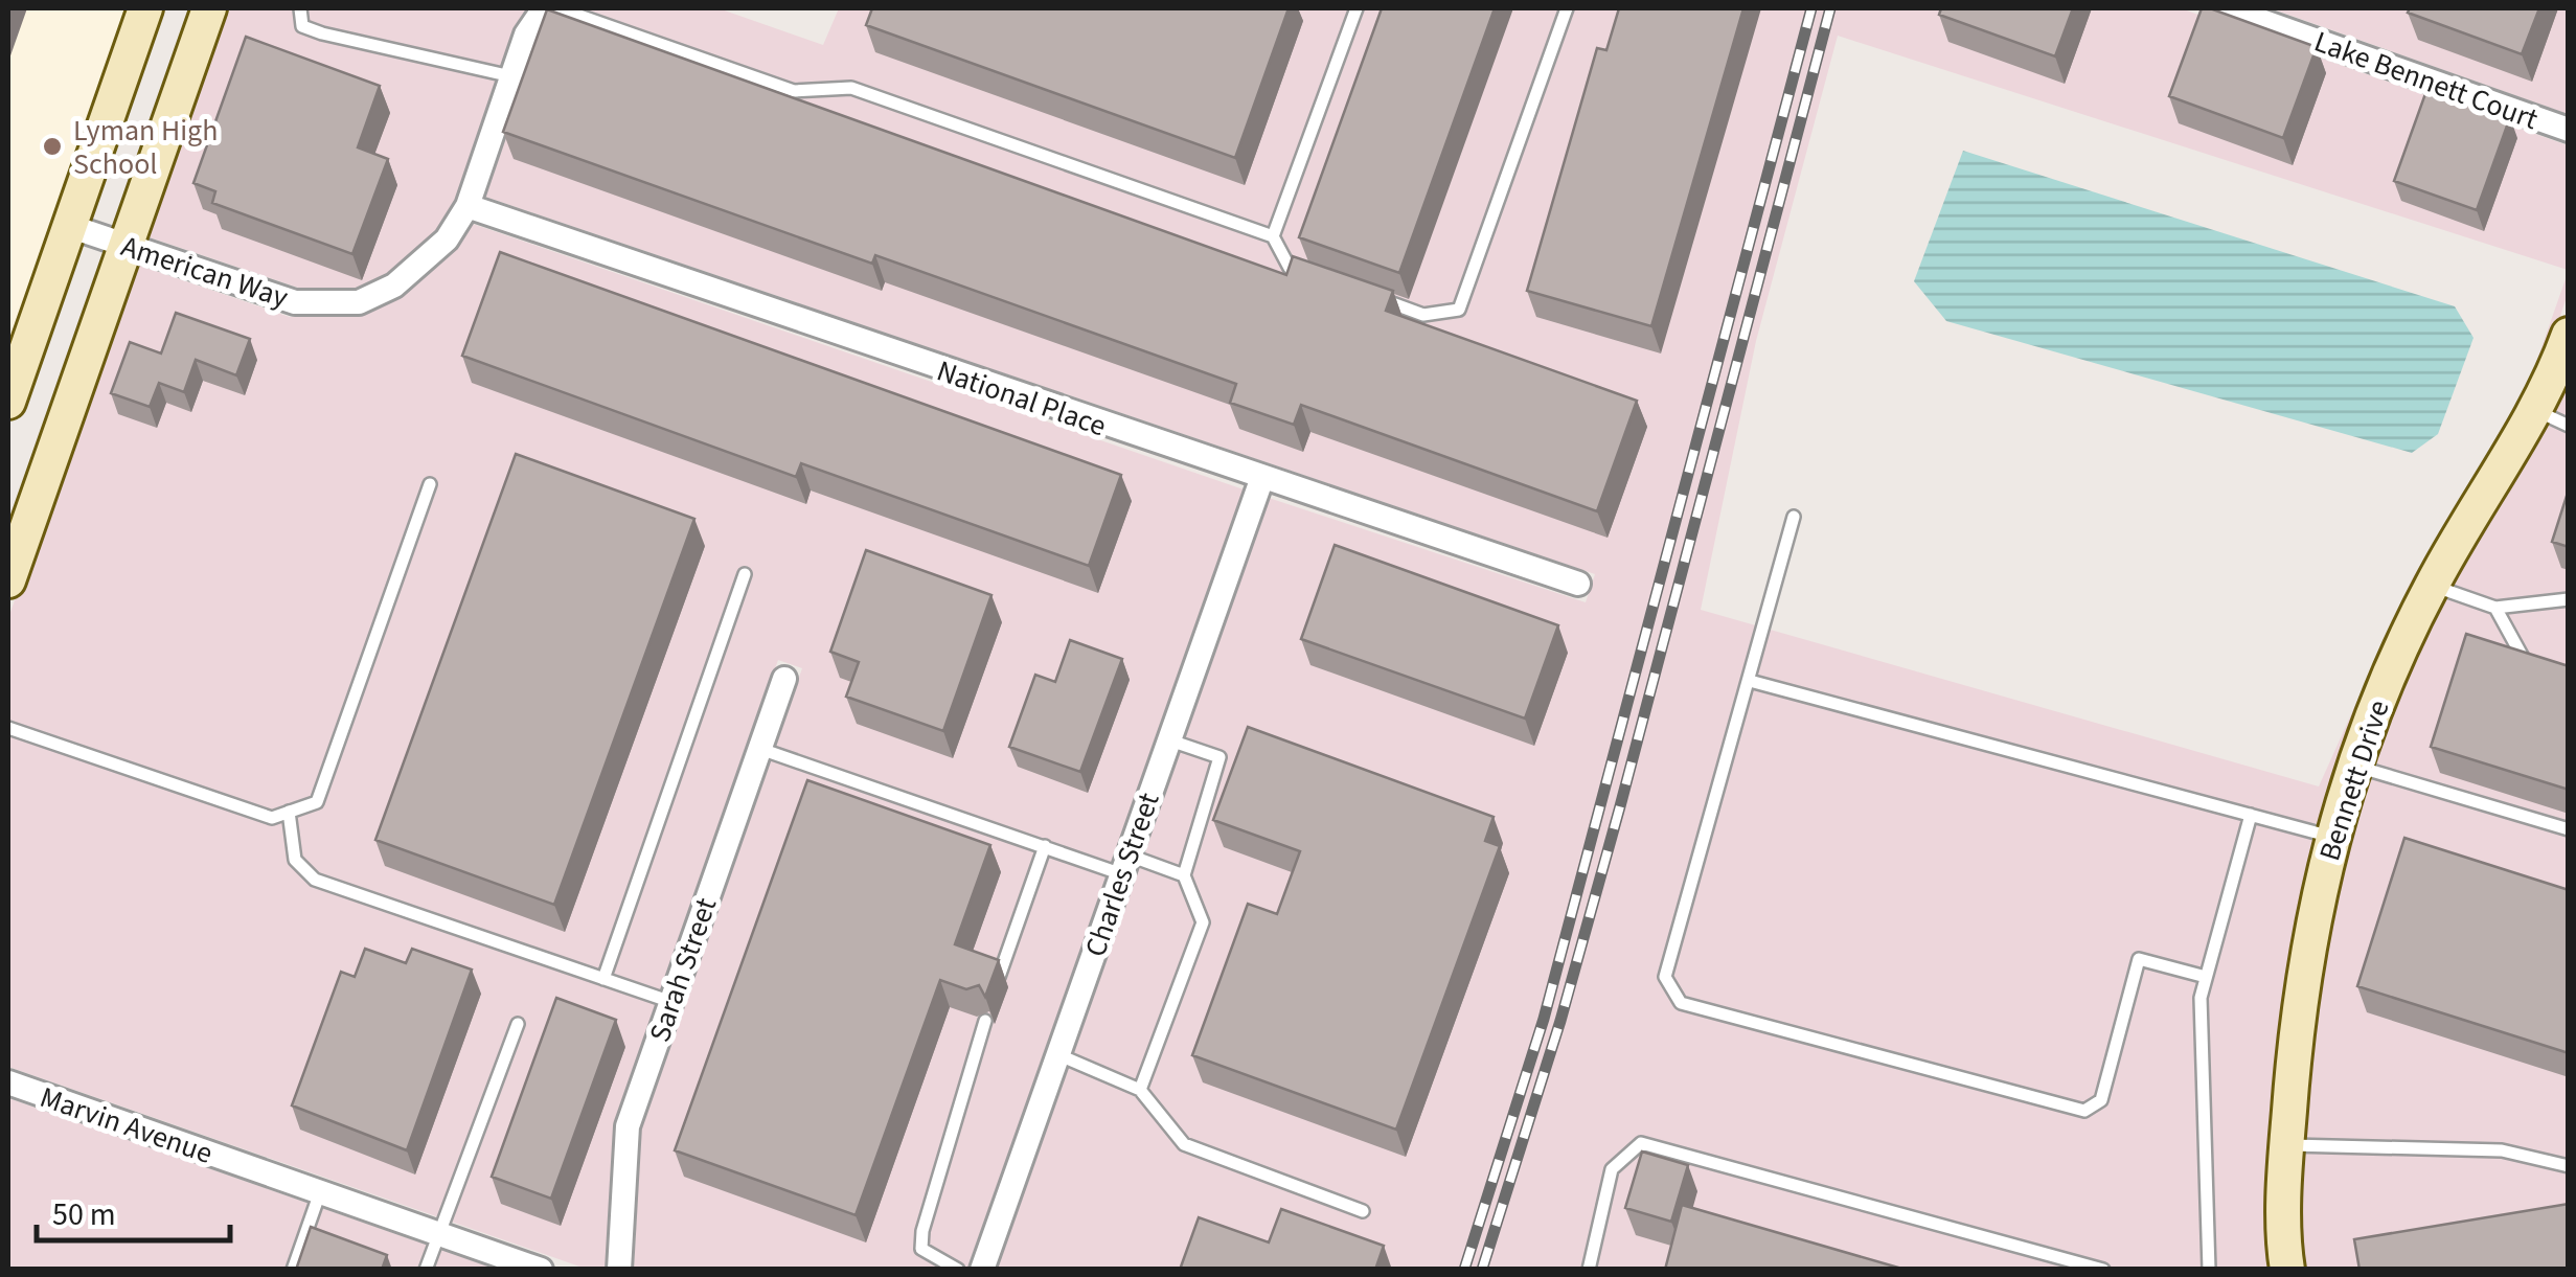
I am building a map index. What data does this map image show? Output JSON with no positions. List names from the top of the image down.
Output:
{
  "streets": {
    "main road": ["Bennett Drive"],
    "street": [
      "Lake Bennett Court",
      "American Way",
      "National Place",
      "Charles Street",
      "Sarah Street",
      "Marvin Avenue"
    ]
  },
  "crossings": [
    ["American Way", "National Place"],
    ["National Place", "Charles Street"]
  ],
  "places": ["Lyman High School"],
  "scale_bar": "50 m"
}
